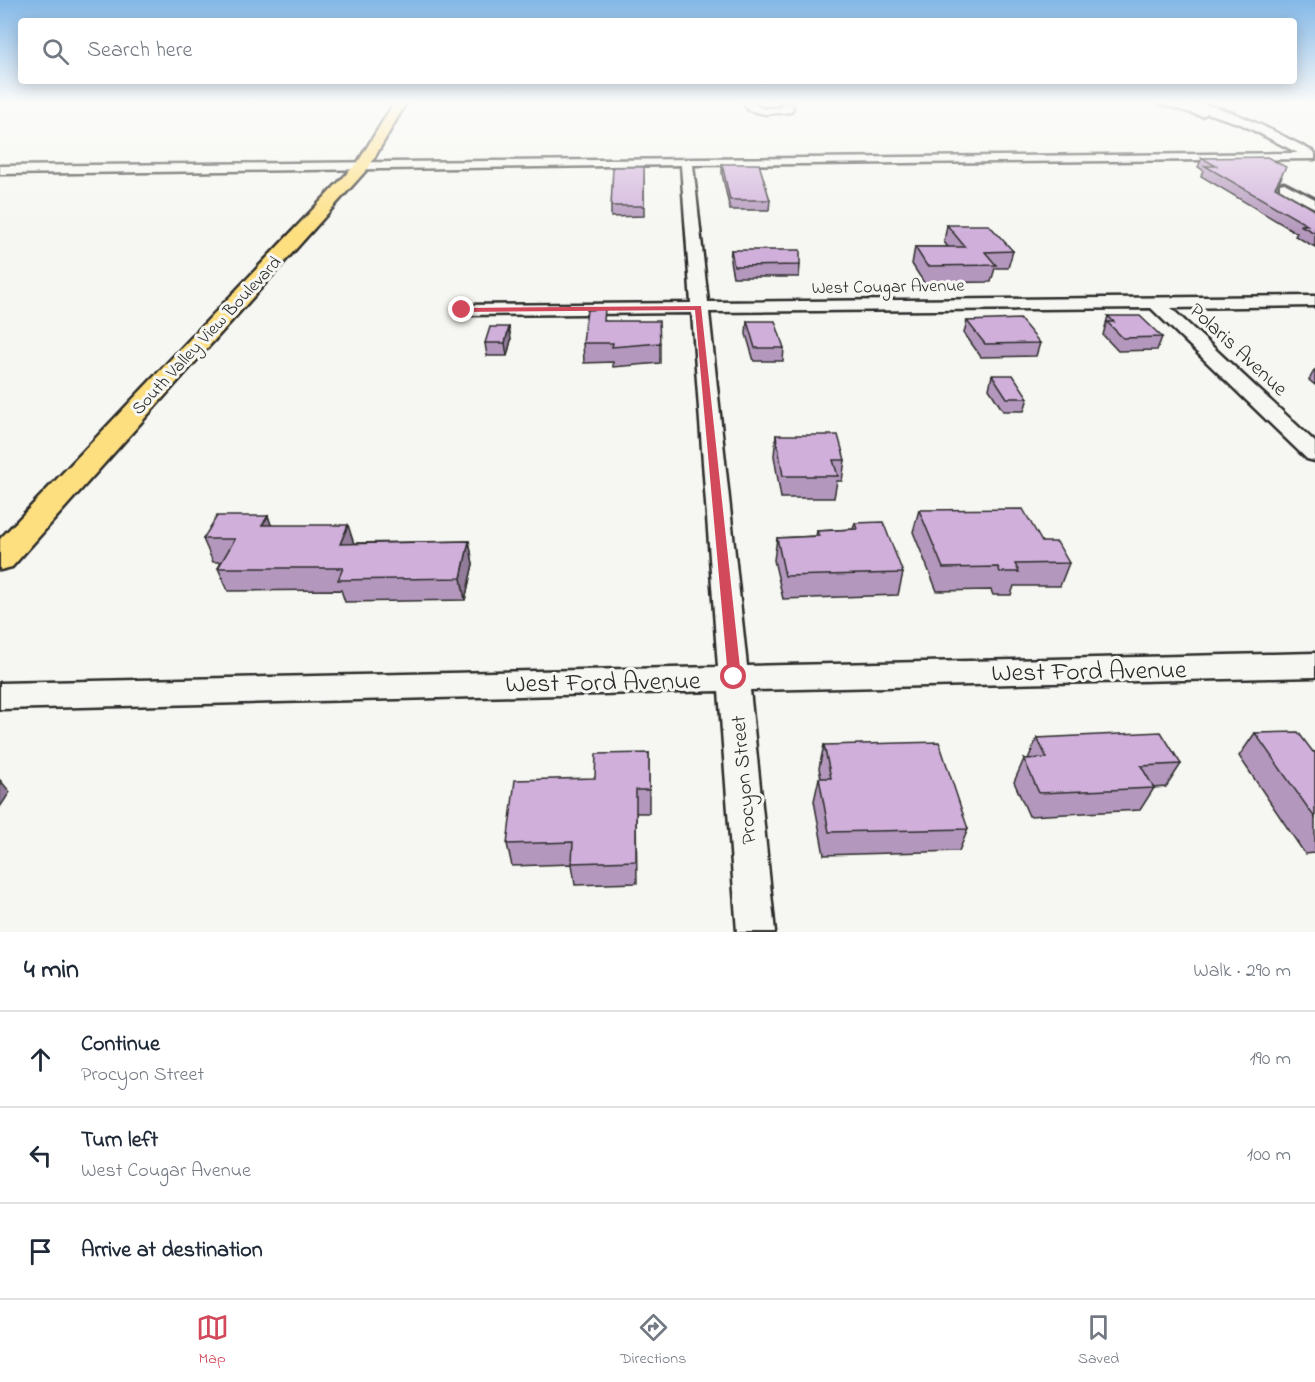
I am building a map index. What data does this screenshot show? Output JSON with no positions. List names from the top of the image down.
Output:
{
  "streets": {
    "main road": ["South Valley View Boulevard"],
    "street": [
      "West Cougar Avenue",
      "Polaris Avenue",
      "West Ford Avenue",
      "Procyon Street"
    ]
  },
  "crossings": [
    ["West Cougar Avenue", "Polaris Avenue"],
    ["West Cougar Avenue", "Procyon Street"],
    ["West Ford Avenue", "Procyon Street"]
  ],
  "page": {
    "search": "Search here",
    "heading": ["4 min", "Walk · 290 m"],
    "list": [
      ["Continue", "Procyon Street", "190 m"],
      ["Turn left", "West Cougar Avenue", "100 m"],
      "Arrive at destination"
    ],
    "nav": ["Map", "Directions", "Saved"]
  }
}
